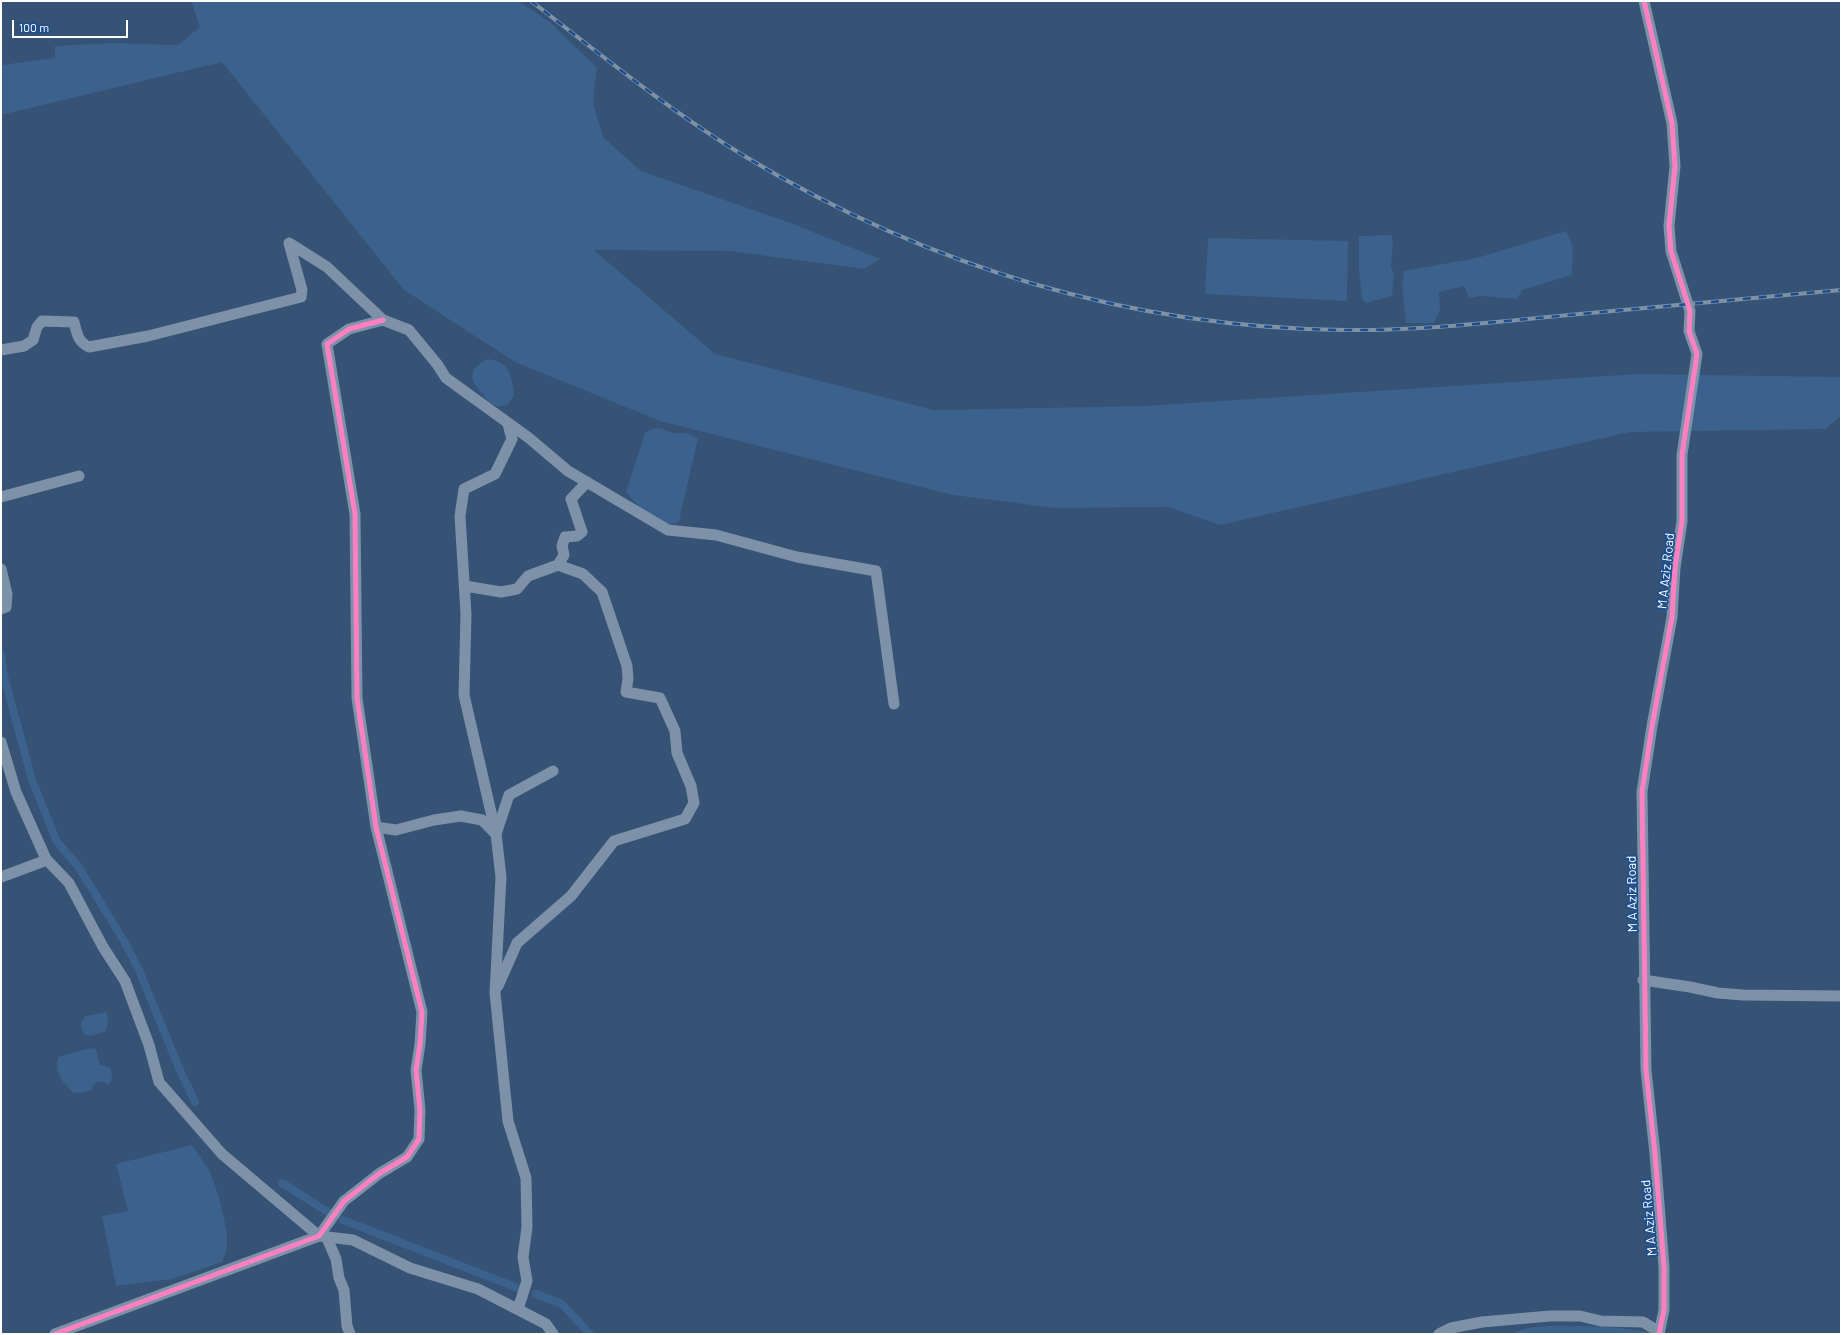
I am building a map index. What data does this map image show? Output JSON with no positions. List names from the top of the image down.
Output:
{
  "streets": {
    "street": ["M A Aziz Road"]
  },
  "scale_bar": "100 m"
}
